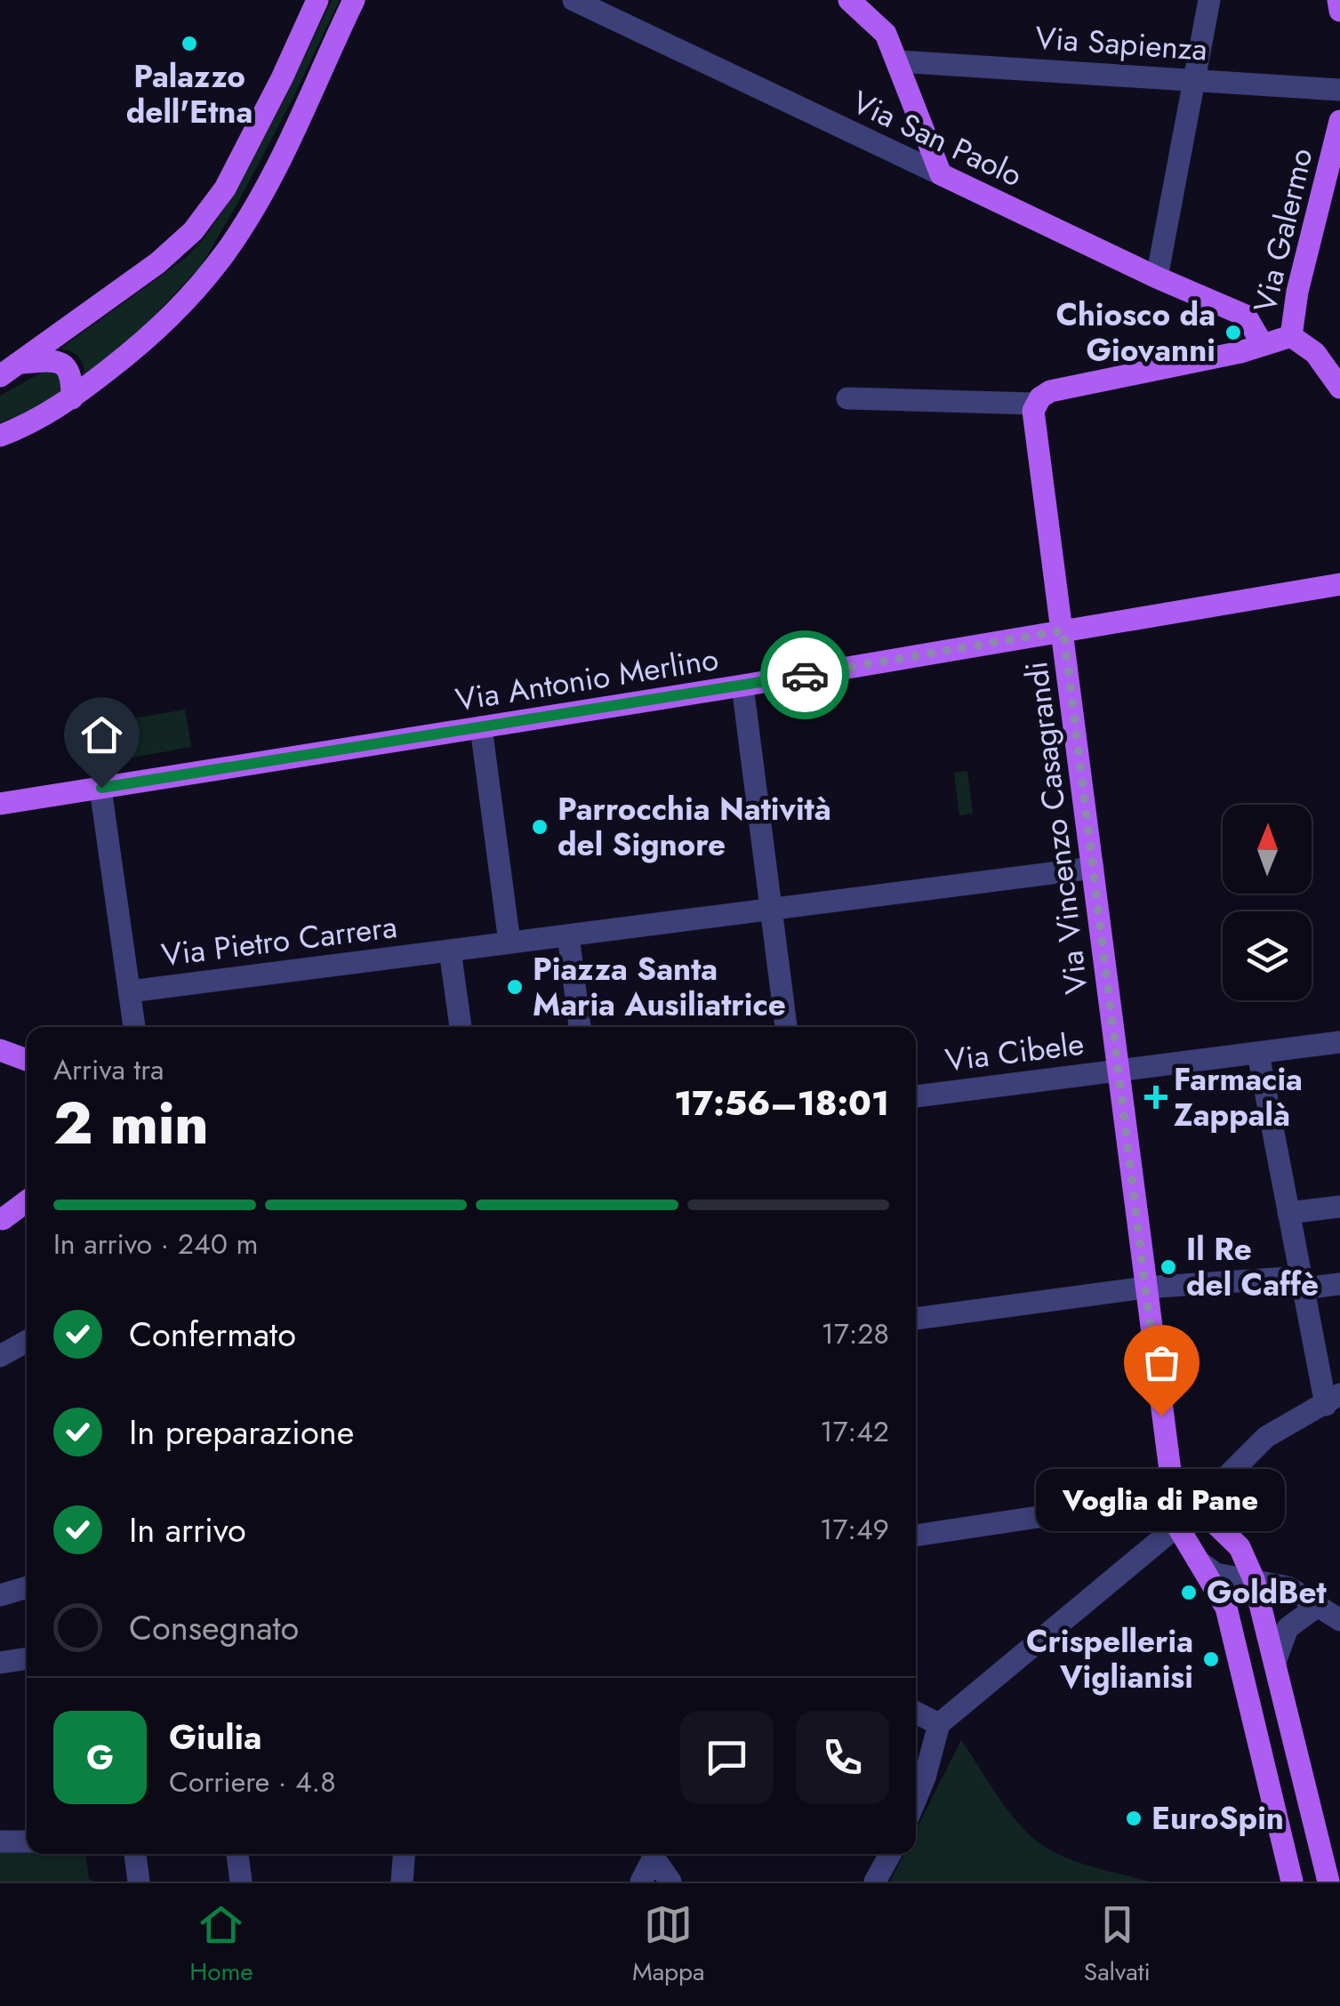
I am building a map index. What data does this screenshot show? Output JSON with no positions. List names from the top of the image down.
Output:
{
  "streets": {
    "main road": [
      "Via San Paolo",
      "Via Galermo",
      "Via Antonio Merlino",
      "Via Vincenzo Casagrandi"
    ],
    "street": ["Via Sapienza", "Via Pietro Carrera", "Via Cibele"]
  },
  "crossings": [
    ["Via Antonio Merlino", "Via Vincenzo Casagrandi"],
    ["Via Vincenzo Casagrandi", "Via Cibele"]
  ],
  "places": {
    "other": [
      "Palazzo dell'Etna",
      "Chiosco da Giovanni",
      "Parrocchia Natività del Signore",
      "Piazza Santa Maria Ausiliatrice",
      "Il Re del Caffè",
      "Voglia di Pane",
      "GoldBet",
      "Crispelleria Viglianisi",
      "EuroSpin"
    ],
    "health": ["Farmacia Zappalà"]
  },
  "north": "top",
  "page": {
    "heading": ["2 min", "Arriva tra", "17:56–18:01"],
    "panel": ["Giulia", "Corriere · 4.8"],
    "bar": "In arrivo · 240 m",
    "list": [
      ["Confermato", "17:28"],
      ["In preparazione", "17:42"],
      ["In arrivo", "17:49"],
      "Consegnato"
    ],
    "bubble": "Voglia di Pane",
    "round": "G",
    "tabs": ["Home", "Mappa", "Salvati"]
  }
}
